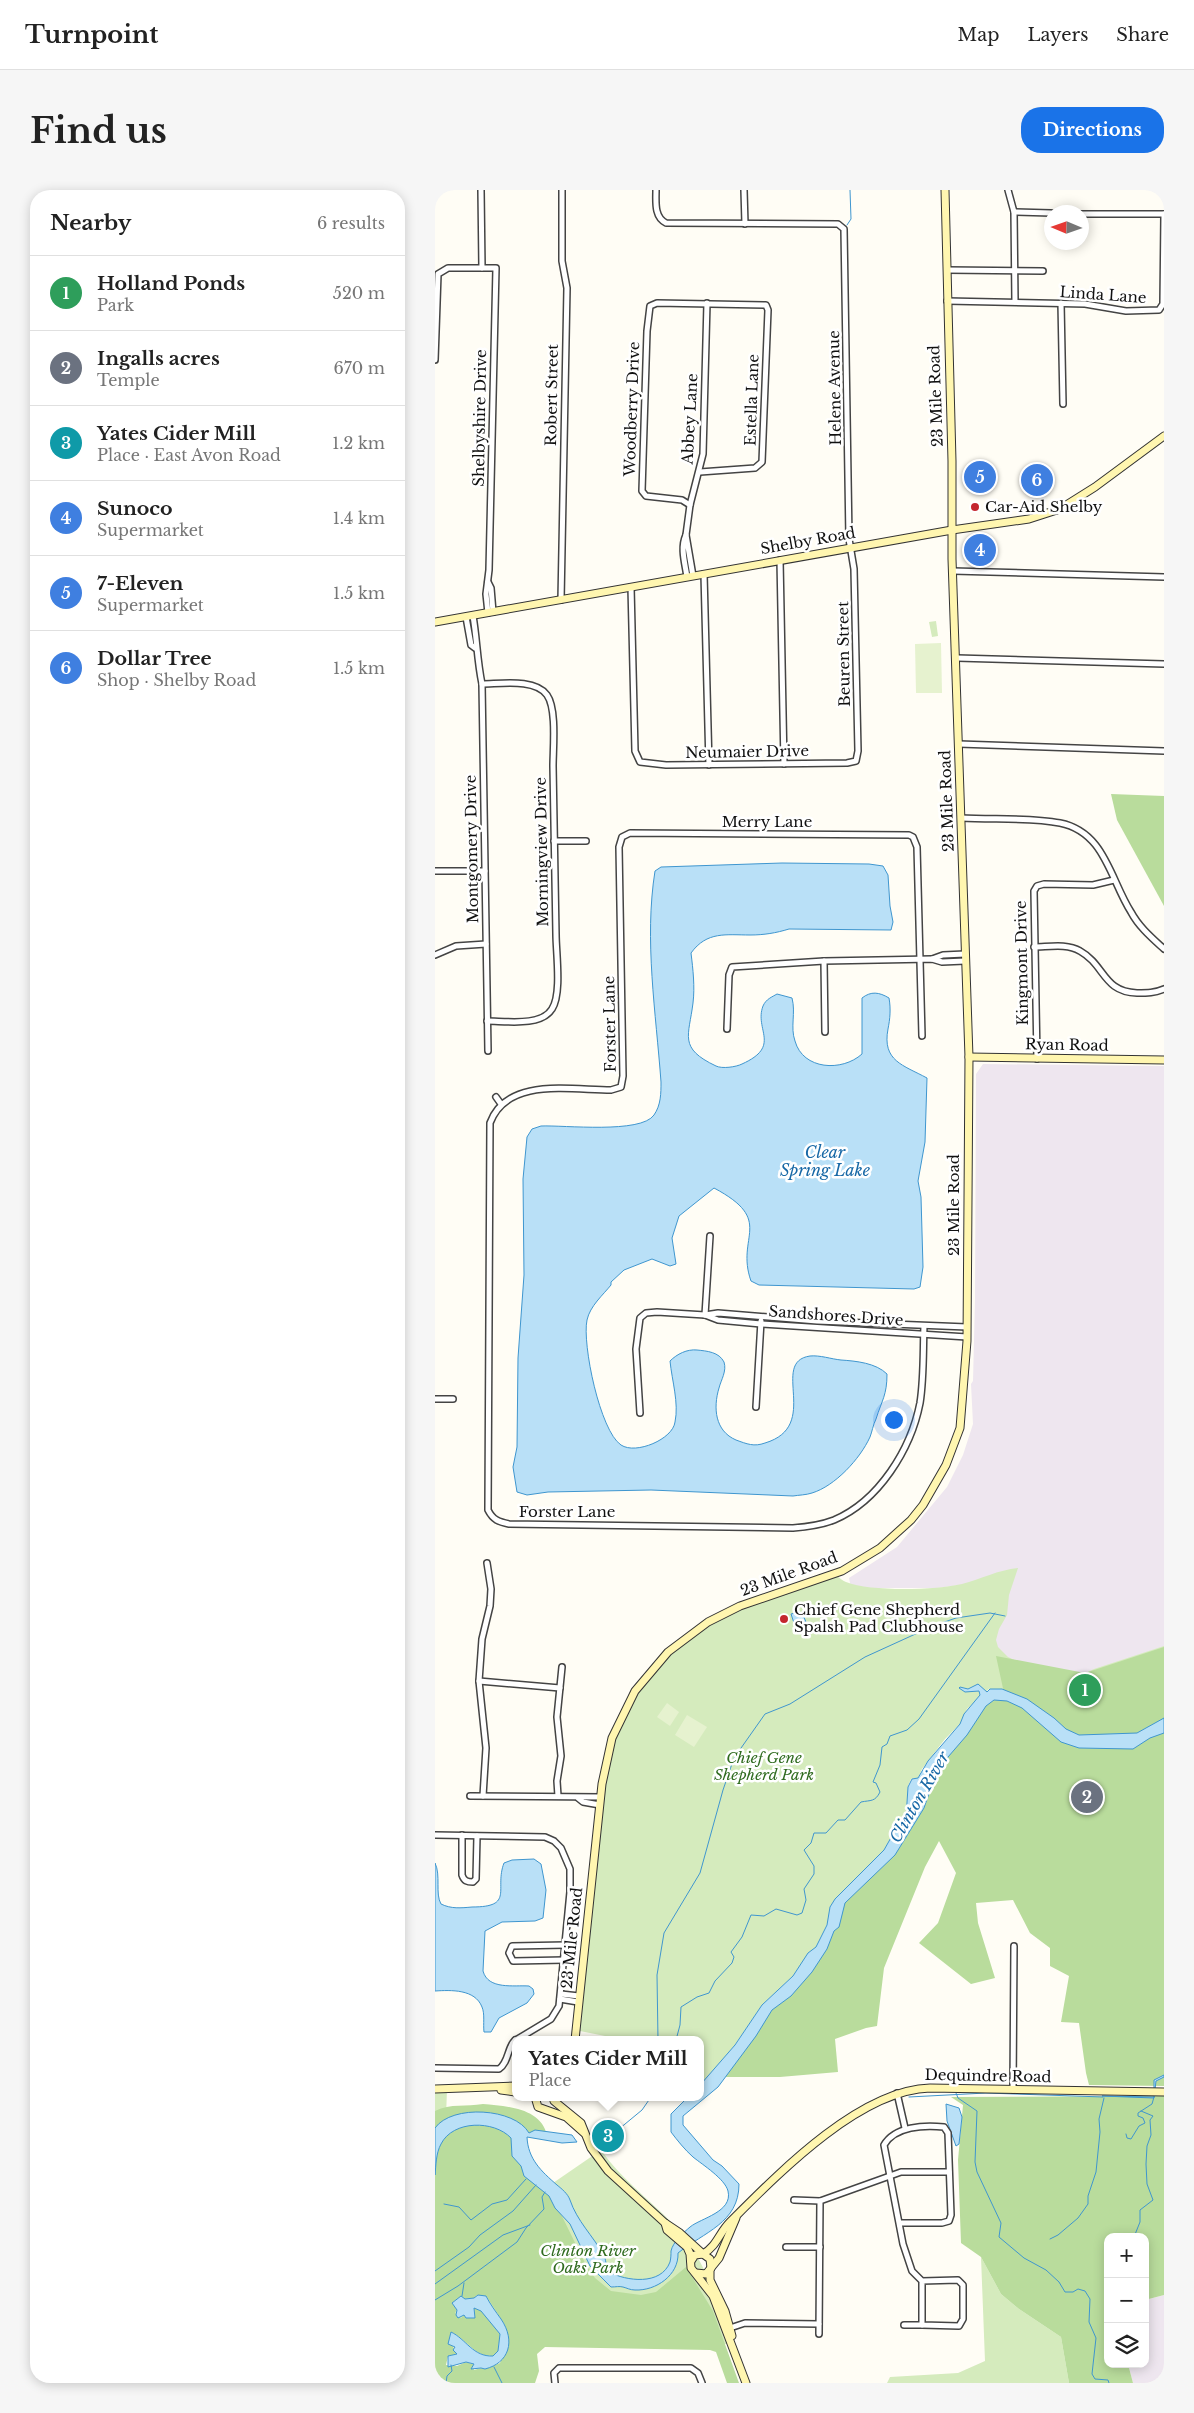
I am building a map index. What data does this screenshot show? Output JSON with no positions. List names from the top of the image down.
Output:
{
  "streets": {
    "main road": [
      "23 Mile Road",
      "Shelby Road",
      "Ryan Road",
      "Dequindre Road"
    ],
    "street": [
      "Linda Lane",
      "Helene Avenue",
      "Robert Street",
      "Estella Lane",
      "Woodberry Drive",
      "Shelbyshire Drive",
      "Abbey Lane",
      "Beuren Street",
      "Neumaier Drive",
      "Merry Lane",
      "Montgomery Drive",
      "Morningview Drive",
      "Kingmont Drive",
      "Forster Lane",
      "Sandshores Drive"
    ]
  },
  "crossings": [
    ["Linda Lane", "23 Mile Road"],
    ["Helene Avenue", "Shelby Road"],
    ["Helene Avenue", "Beuren Street"],
    ["Robert Street", "Shelby Road"],
    ["23 Mile Road", "Shelby Road"],
    ["23 Mile Road", "Ryan Road"],
    ["23 Mile Road", "Sandshores Drive"],
    ["Estella Lane", "Woodberry Drive"],
    ["Estella Lane", "Abbey Lane"],
    ["Woodberry Drive", "Abbey Lane"],
    ["Shelbyshire Drive", "Shelby Road"],
    ["Abbey Lane", "Shelby Road"],
    ["Shelby Road", "Beuren Street"],
    ["Shelby Road", "Neumaier Drive"],
    ["Shelby Road", "Montgomery Drive"],
    ["Beuren Street", "Neumaier Drive"],
    ["Merry Lane", "Forster Lane"],
    ["Montgomery Drive", "Morningview Drive"],
    ["Kingmont Drive", "Ryan Road"],
    ["Forster Lane", "Sandshores Drive"]
  ],
  "water": ["Clear Spring Lake", "Clinton River"],
  "parks": ["Chief Gene Shepherd Park", "Clinton River Oaks Park"],
  "places": ["Car-Aid Shelby", "Chief Gene Shepherd Spalsh Pad Clubhouse"],
  "north": "left",
  "page": {
    "header": "Turnpoint",
    "nav": ["Map", "Layers", "Share"],
    "buttons": "Directions",
    "title": "Find us",
    "heading": ["Nearby", "6 results"],
    "list": [
      {
        "mark": "1",
        "name": "Holland Ponds",
        "note": "Park",
        "value": "520 m"
      },
      {
        "mark": "2",
        "name": "Ingalls acres",
        "note": "Temple",
        "value": "670 m"
      },
      {
        "mark": "3",
        "name": "Yates Cider Mill",
        "note": "Place · East Avon Road",
        "value": "1.2 km"
      },
      {
        "mark": "4",
        "name": "Sunoco",
        "note": "Supermarket",
        "value": "1.4 km"
      },
      {
        "mark": "5",
        "name": "7-Eleven",
        "note": "Supermarket",
        "value": "1.5 km"
      },
      {
        "mark": "6",
        "name": "Dollar Tree",
        "note": "Shop · Shelby Road",
        "value": "1.5 km"
      }
    ],
    "pins": [
      "5",
      "6",
      "4",
      "1",
      "2",
      "3"
    ],
    "popup": ["Yates Cider Mill", "Place"],
    "map_buttons": ["+", "−"]
  }
}
